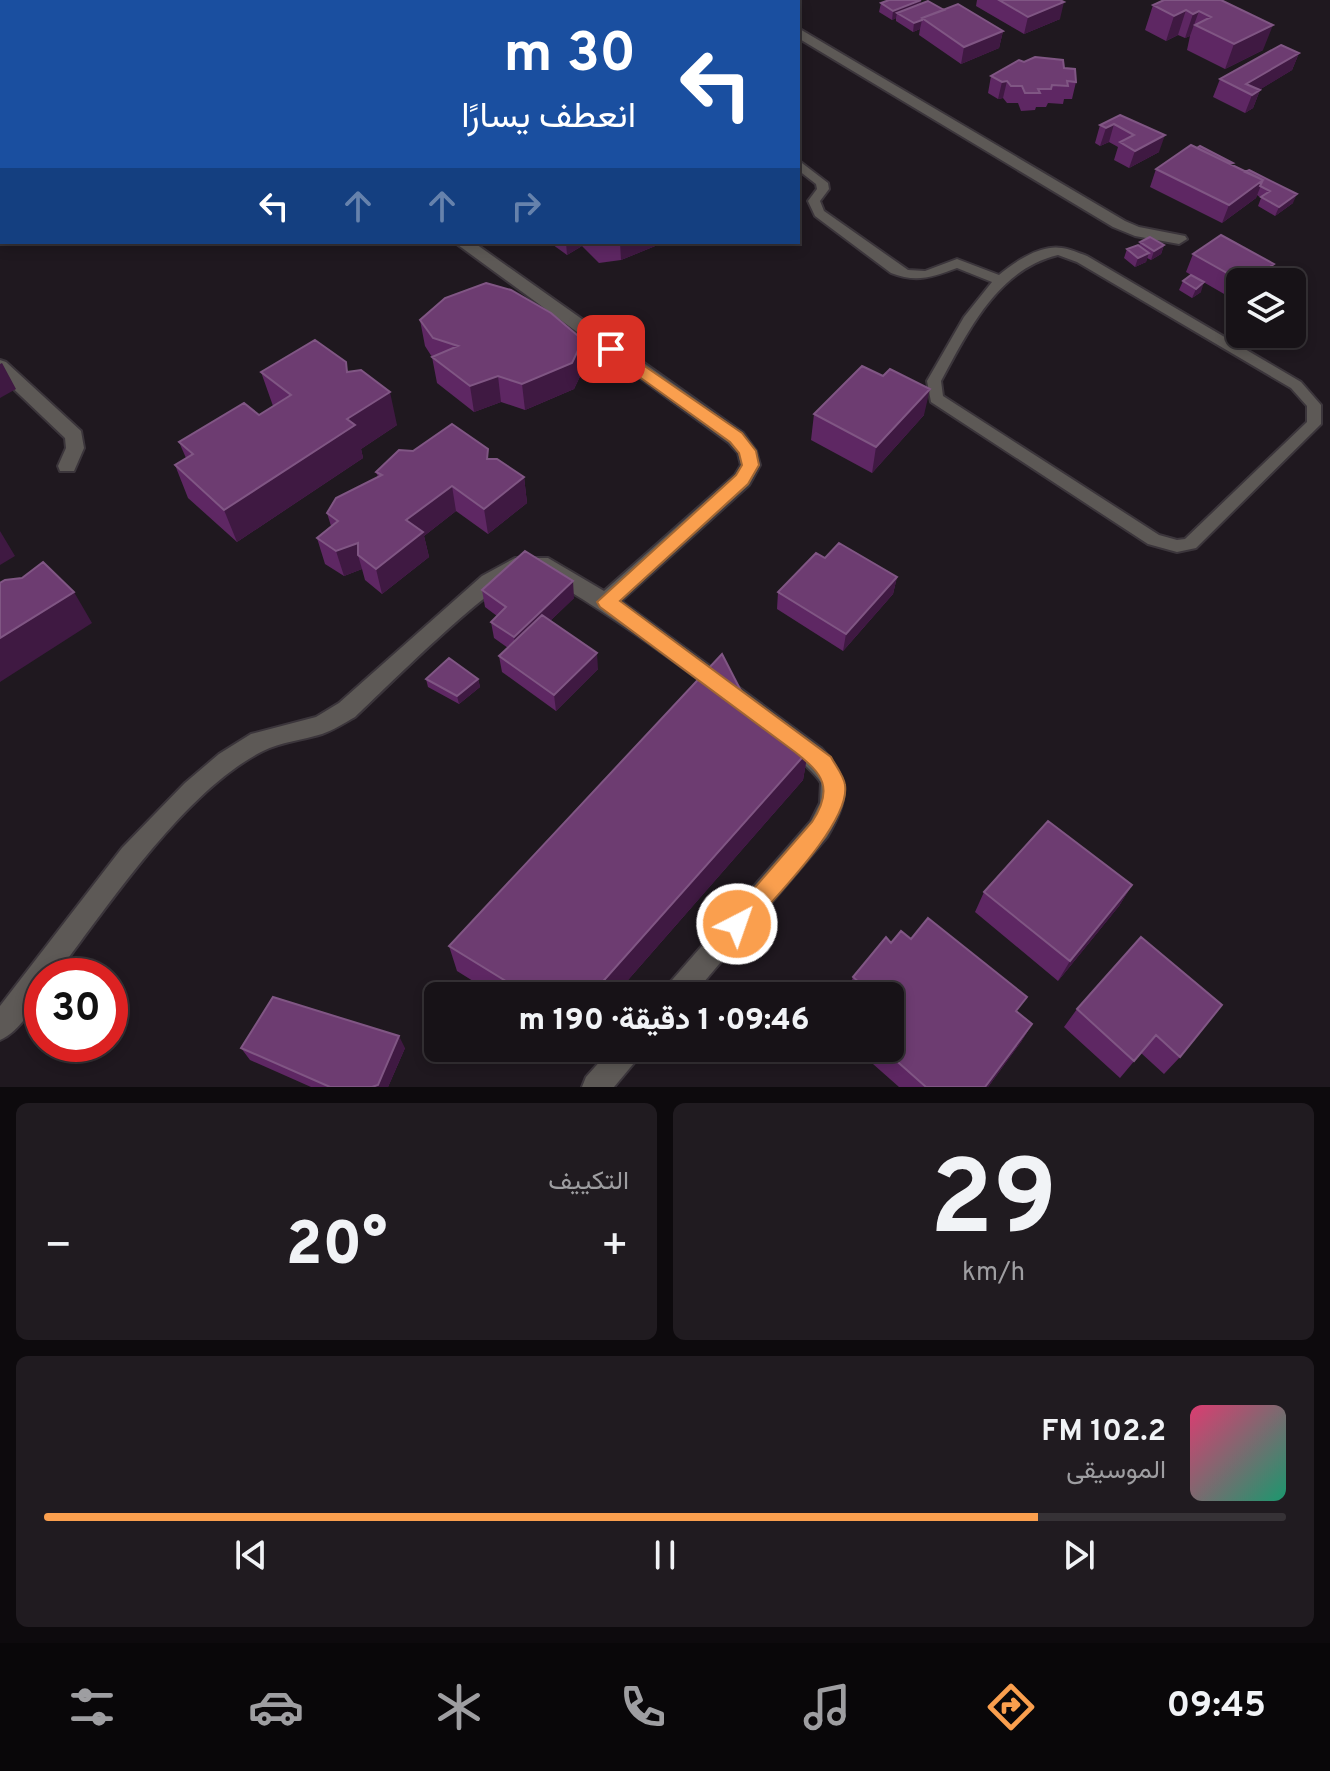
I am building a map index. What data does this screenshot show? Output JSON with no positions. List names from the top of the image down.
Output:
{
  "page": {
    "turn": ["30 m", "انعطف يسارًا"],
    "limit": "30",
    "trip": "09:46 · 1 دقيقة · 190 m",
    "tile": [
      ["29", "km/h"],
      "التكييف"
    ],
    "heat": ["−", "20°", "+"],
    "song": ["102.2 FM", "الموسيقى"],
    "tabs": "09:45"
  }
}
